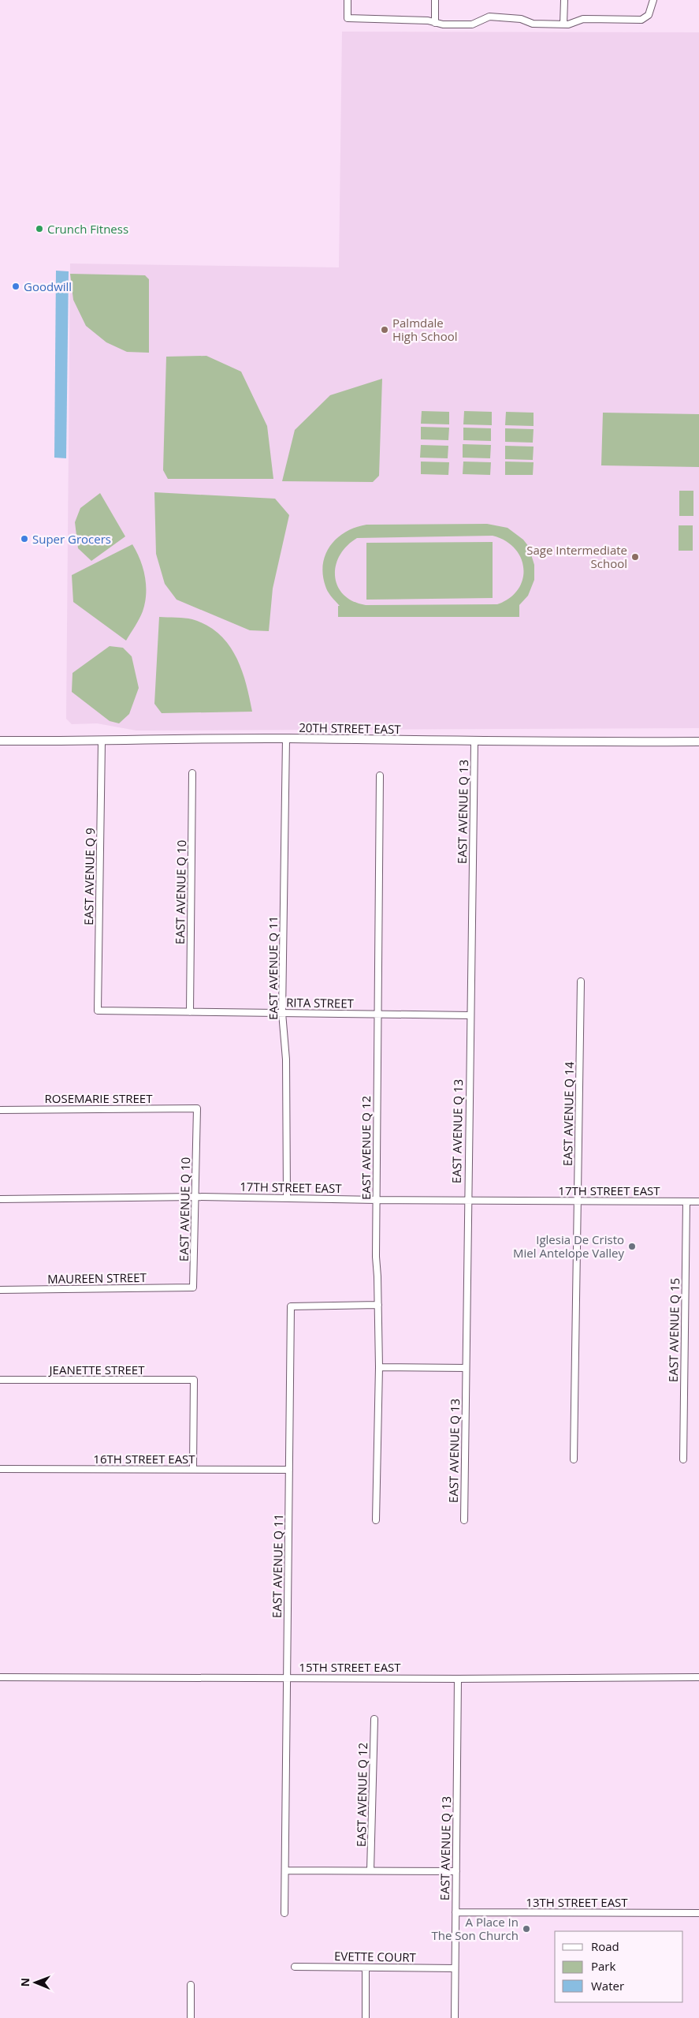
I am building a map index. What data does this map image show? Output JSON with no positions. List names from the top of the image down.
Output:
{
  "streets": {
    "street": [
      "20TH STREET EAST",
      "EAST AVENUE Q 13",
      "EAST AVENUE Q 9",
      "EAST AVENUE Q 10",
      "EAST AVENUE Q 11",
      "RITA STREET",
      "ROSEMARIE STREET",
      "EAST AVENUE Q 14",
      "EAST AVENUE Q 12",
      "17TH STREET EAST",
      "MAUREEN STREET",
      "EAST AVENUE Q 15",
      "JEANETTE STREET",
      "16TH STREET EAST",
      "15TH STREET EAST",
      "13TH STREET EAST",
      "EVETTE COURT"
    ]
  },
  "crossings": [
    ["20TH STREET EAST", "EAST AVENUE Q 13"],
    ["20TH STREET EAST", "EAST AVENUE Q 9"],
    ["20TH STREET EAST", "EAST AVENUE Q 11"],
    ["EAST AVENUE Q 13", "RITA STREET"],
    ["EAST AVENUE Q 13", "17TH STREET EAST"],
    ["EAST AVENUE Q 13", "15TH STREET EAST"],
    ["EAST AVENUE Q 13", "13TH STREET EAST"],
    ["EAST AVENUE Q 13", "EVETTE COURT"],
    ["EAST AVENUE Q 9", "RITA STREET"],
    ["EAST AVENUE Q 10", "RITA STREET"],
    ["EAST AVENUE Q 10", "ROSEMARIE STREET"],
    ["EAST AVENUE Q 10", "17TH STREET EAST"],
    ["EAST AVENUE Q 10", "MAUREEN STREET"],
    ["EAST AVENUE Q 11", "RITA STREET"],
    ["EAST AVENUE Q 11", "EAST AVENUE Q 12"],
    ["EAST AVENUE Q 11", "17TH STREET EAST"],
    ["EAST AVENUE Q 11", "16TH STREET EAST"],
    ["EAST AVENUE Q 11", "15TH STREET EAST"],
    ["RITA STREET", "EAST AVENUE Q 12"],
    ["EAST AVENUE Q 14", "17TH STREET EAST"],
    ["EAST AVENUE Q 12", "17TH STREET EAST"],
    ["17TH STREET EAST", "EAST AVENUE Q 15"],
    ["JEANETTE STREET", "16TH STREET EAST"]
  ],
  "places": [
    "Crunch Fitness",
    "Goodwill",
    "Palmdale High School",
    "Super Grocers",
    "Sage Intermediate School",
    "Iglesia De Cristo Miel Antelope Valley",
    "A Place In The Son Church"
  ],
  "legend": ["Road", "Park", "Water"],
  "north": "left"
}
